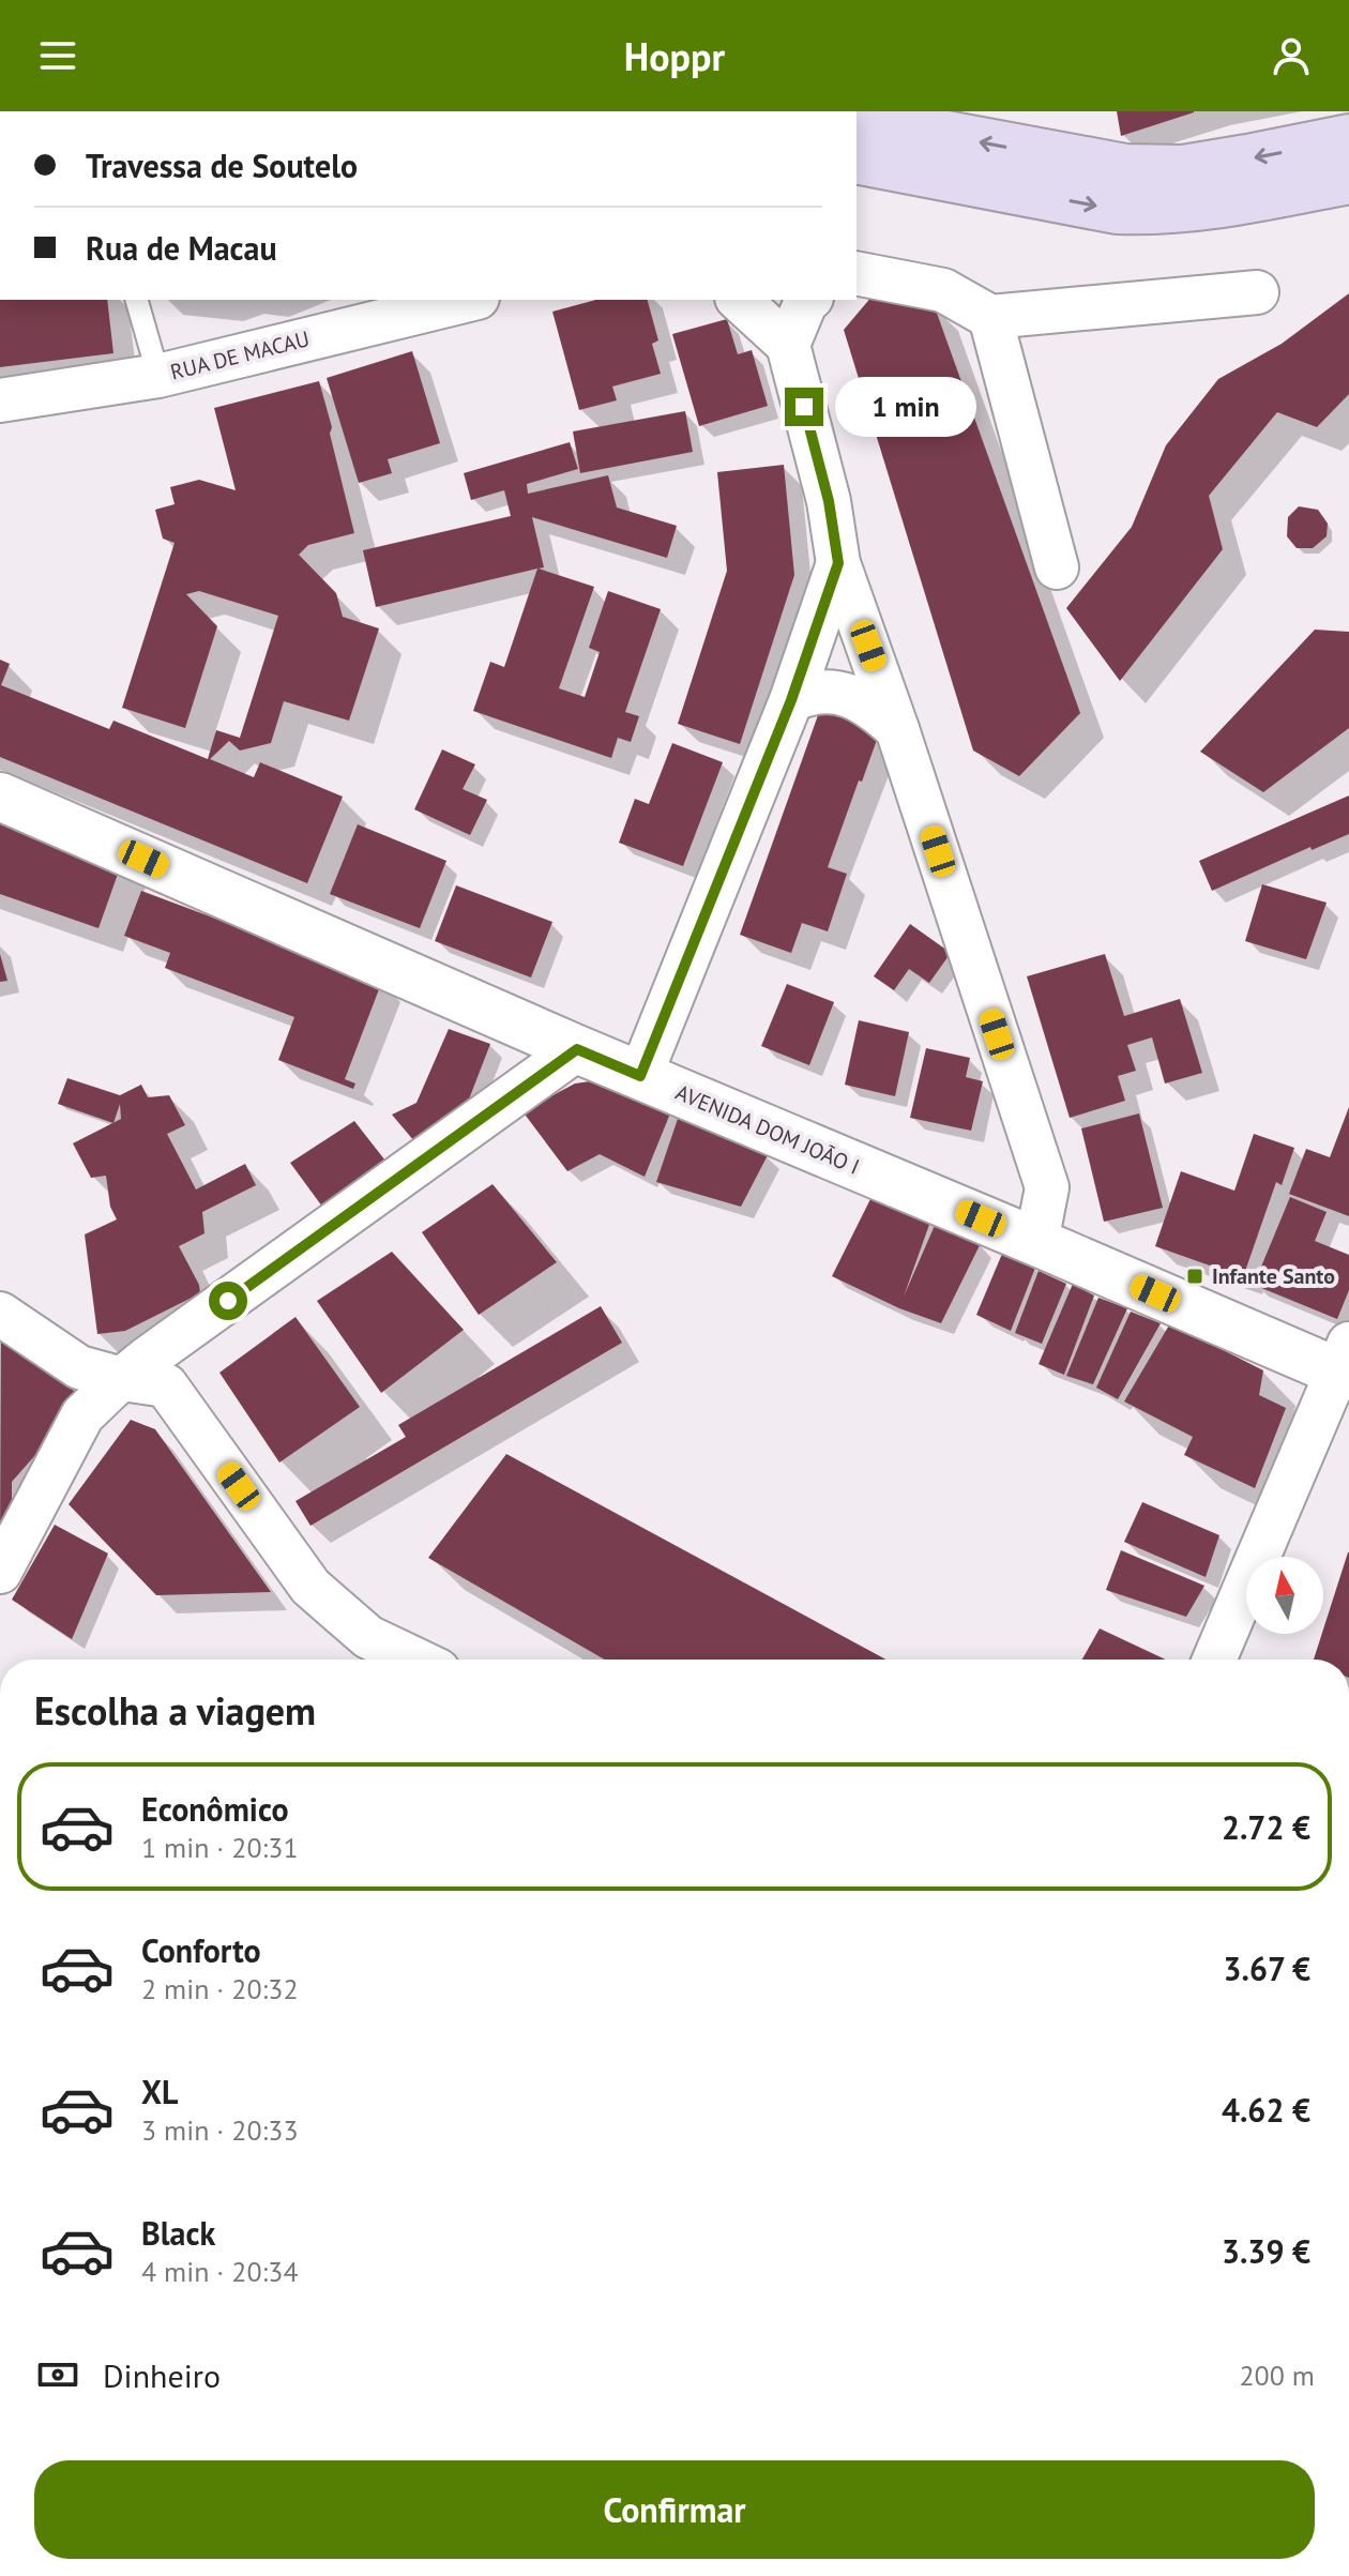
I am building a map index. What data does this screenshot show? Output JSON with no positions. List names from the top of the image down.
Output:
{
  "streets": {
    "street": ["RUA DE MACAU", "AVENIDA DOM JOÃO I"]
  },
  "places": {
    "transit": ["Infante Santo"]
  },
  "north": "top",
  "page": {
    "header": "Hoppr",
    "banner": ["Travessa de Soutelo", "Rua de Macau"],
    "bubble": "1 min",
    "heading": "Escolha a viagem",
    "list": [
      {
        "name": "Econômico",
        "note": "1 min · 20:31",
        "value": "2.72 €"
      },
      {
        "name": "Conforto",
        "note": "2 min · 20:32",
        "value": "3.67 €"
      },
      {
        "name": "XL",
        "note": "3 min · 20:33",
        "value": "4.62 €"
      },
      {
        "name": "Black",
        "note": "4 min · 20:34",
        "value": "3.39 €"
      }
    ],
    "pay": ["Dinheiro", "200 m"],
    "buttons": "Confirmar"
  }
}
